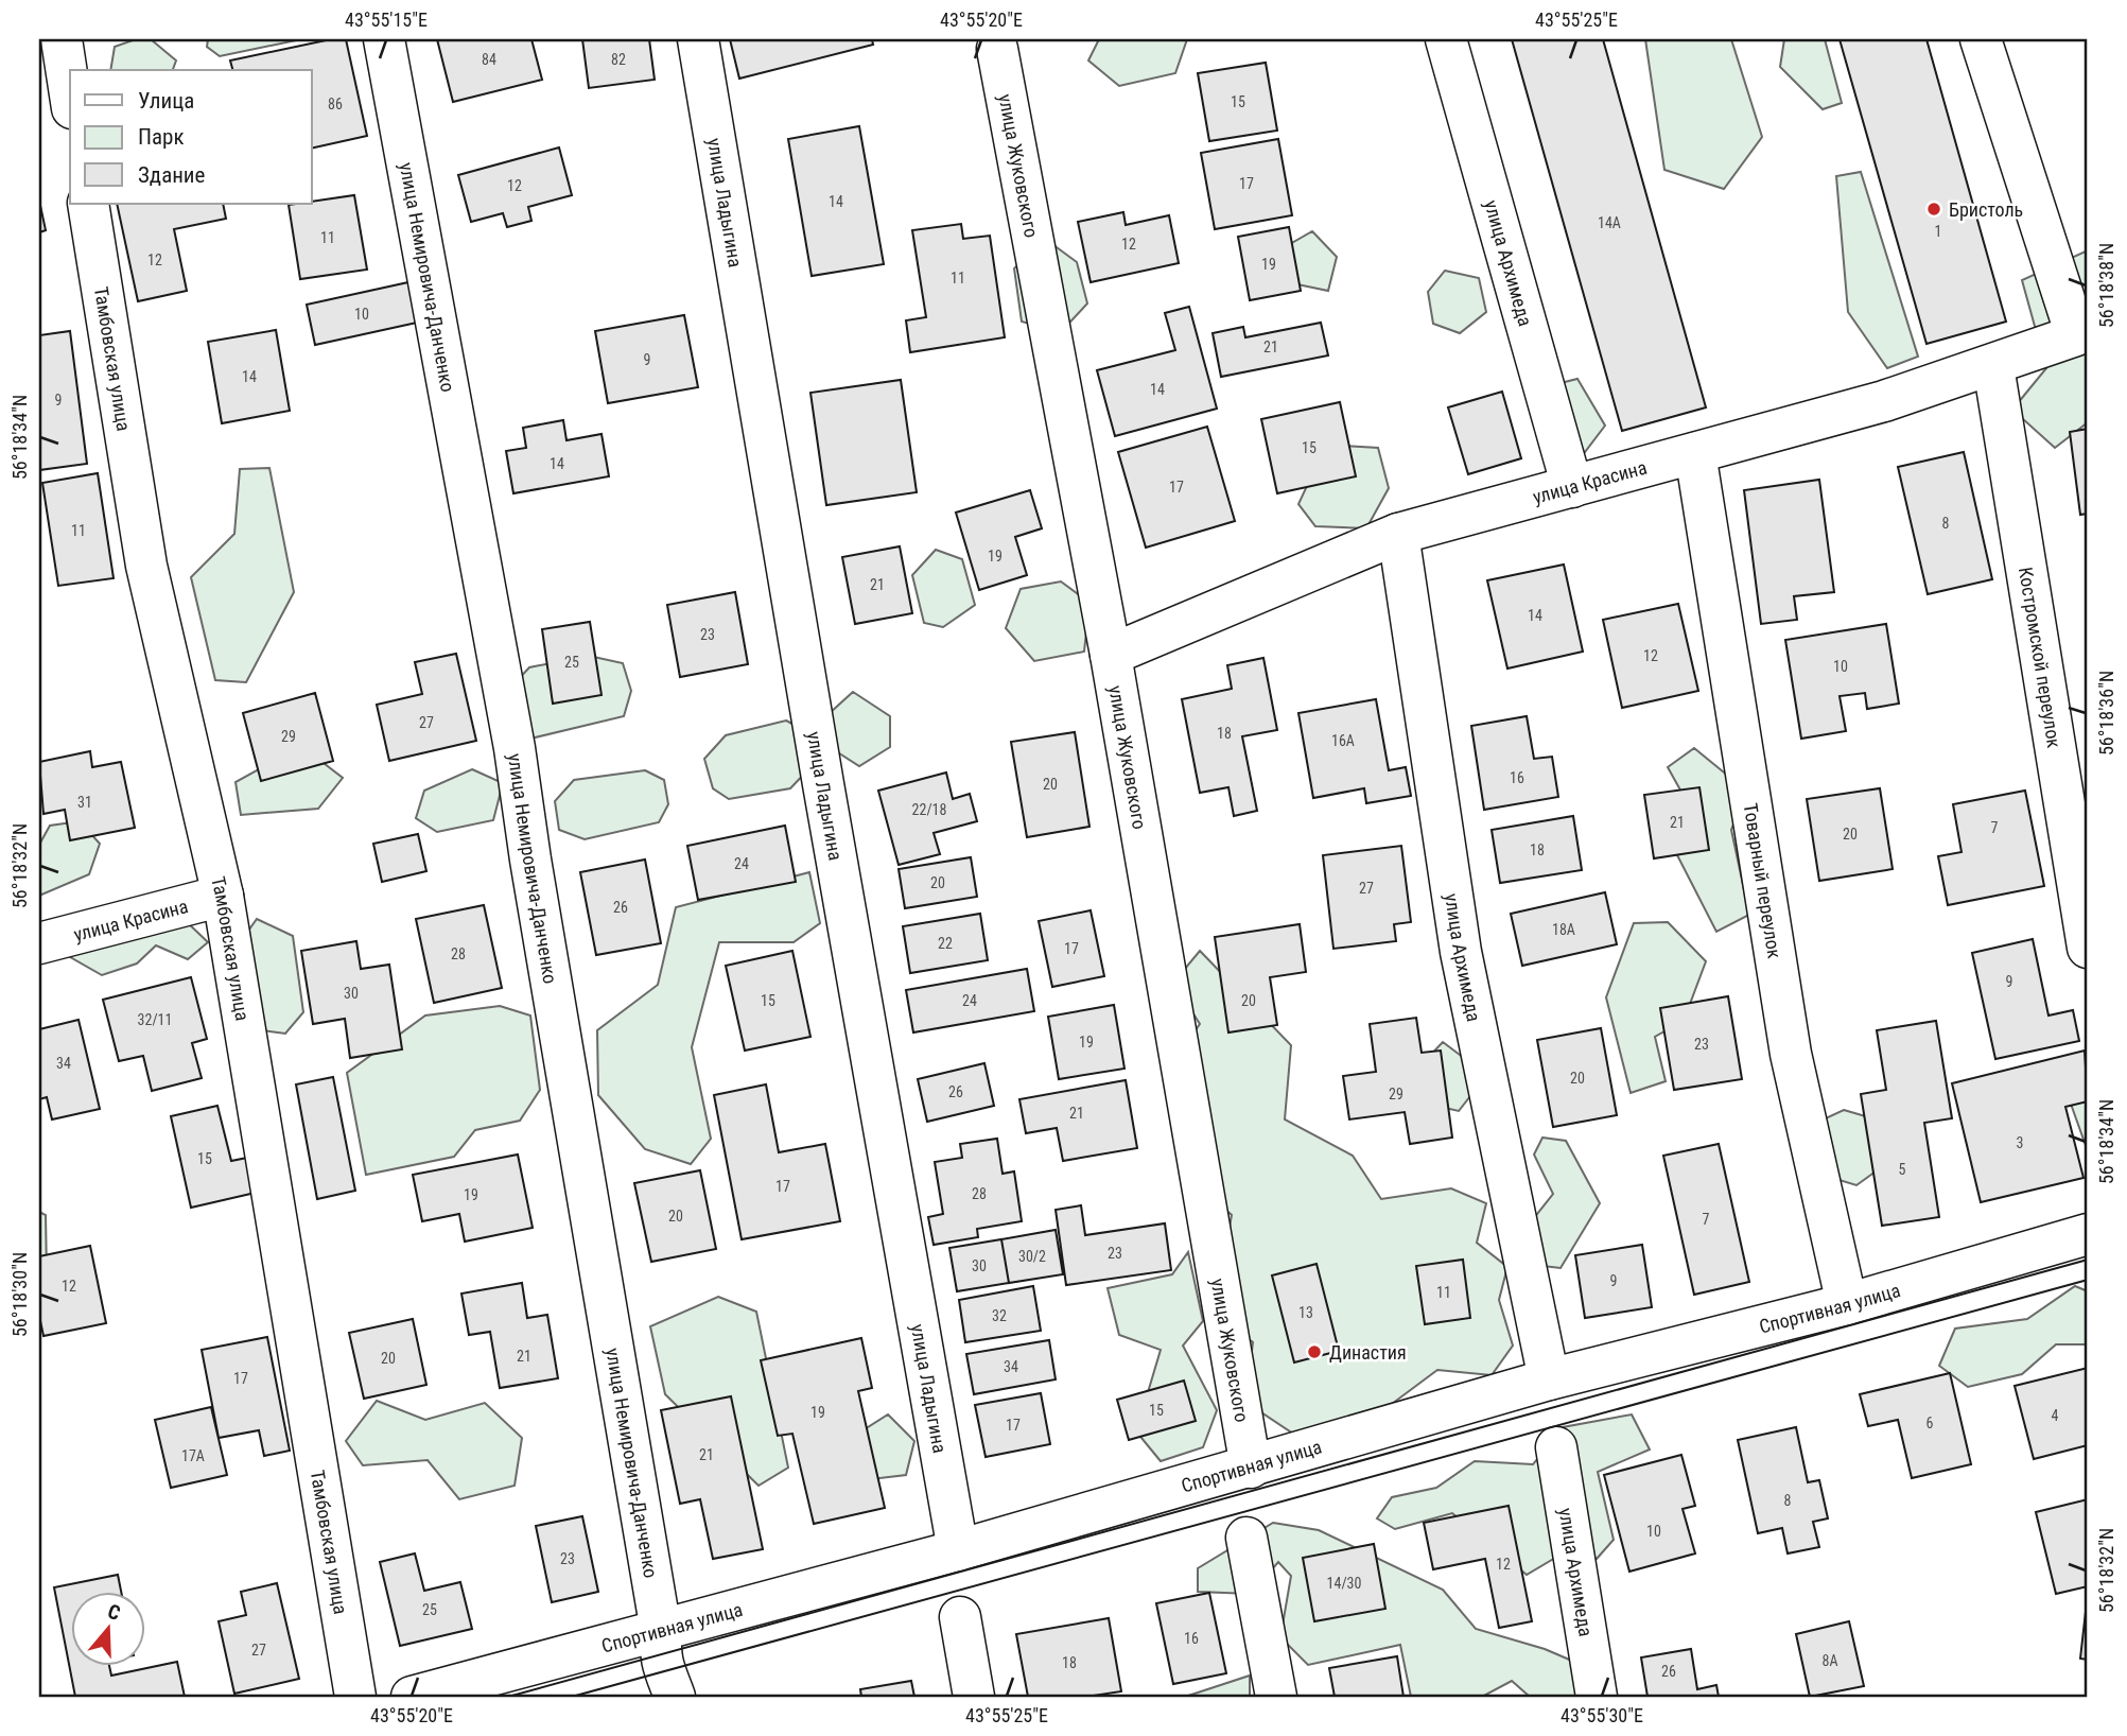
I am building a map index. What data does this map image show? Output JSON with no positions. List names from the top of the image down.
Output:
{
  "streets": {
    "street": [
      "улица Жуковского",
      "улица Ладыгина",
      "улица Архимеда",
      "улица Немировича-Данченко",
      "Тамбовская улица",
      "улица Красина",
      "Костромской переулок",
      "Товарный переулок",
      "Спортивная улица"
    ]
  },
  "crossings": [
    ["улица Жуковского", "улица Красина"],
    ["улица Жуковского", "Спортивная улица"],
    ["улица Ладыгина", "Спортивная улица"],
    ["улица Архимеда", "улица Красина"],
    ["улица Архимеда", "Спортивная улица"],
    ["улица Немировича-Данченко", "Спортивная улица"],
    ["Тамбовская улица", "улица Красина"],
    ["улица Красина", "Костромской переулок"],
    ["улица Красина", "Товарный переулок"],
    ["Товарный переулок", "Спортивная улица"]
  ],
  "places": ["Бристоль", "Династия"],
  "house_numbers": [
    "84",
    "82",
    "15",
    "86",
    "17",
    "12",
    "14",
    "14А",
    "1",
    "11",
    "12",
    "12",
    "19",
    "11",
    "10",
    "21",
    "9",
    "14",
    "14",
    "9",
    "15",
    "14",
    "17",
    "8",
    "11",
    "19",
    "21",
    "14",
    "23",
    "12",
    "25",
    "10",
    "27",
    "18",
    "29",
    "16А",
    "16",
    "20",
    "31",
    "22/18",
    "21",
    "7",
    "20",
    "18",
    "24",
    "20",
    "27",
    "26",
    "18А",
    "22",
    "17",
    "28",
    "9",
    "30",
    "15",
    "24",
    "20",
    "32/11",
    "19",
    "23",
    "34",
    "20",
    "26",
    "29",
    "21",
    "3",
    "15",
    "5",
    "17",
    "28",
    "19",
    "20",
    "7",
    "23",
    "30/2",
    "30",
    "9",
    "12",
    "11",
    "13",
    "32",
    "21",
    "20",
    "34",
    "17",
    "15",
    "19",
    "4",
    "6",
    "17",
    "21",
    "17А",
    "8",
    "10",
    "23",
    "12",
    "14/30",
    "25",
    "16",
    "27",
    "8А",
    "18",
    "26"
  ],
  "legend": ["Улица", "Парк", "Здание"],
  "north": "top",
  "coordinates": [
    "43°55'15\"E",
    "43°55'20\"E",
    "43°55'25\"E",
    "56°18'38\"N",
    "56°18'34\"N",
    "56°18'36\"N",
    "56°18'32\"N",
    "56°18'30\"N",
    "43°55'30\"E"
  ]
}
